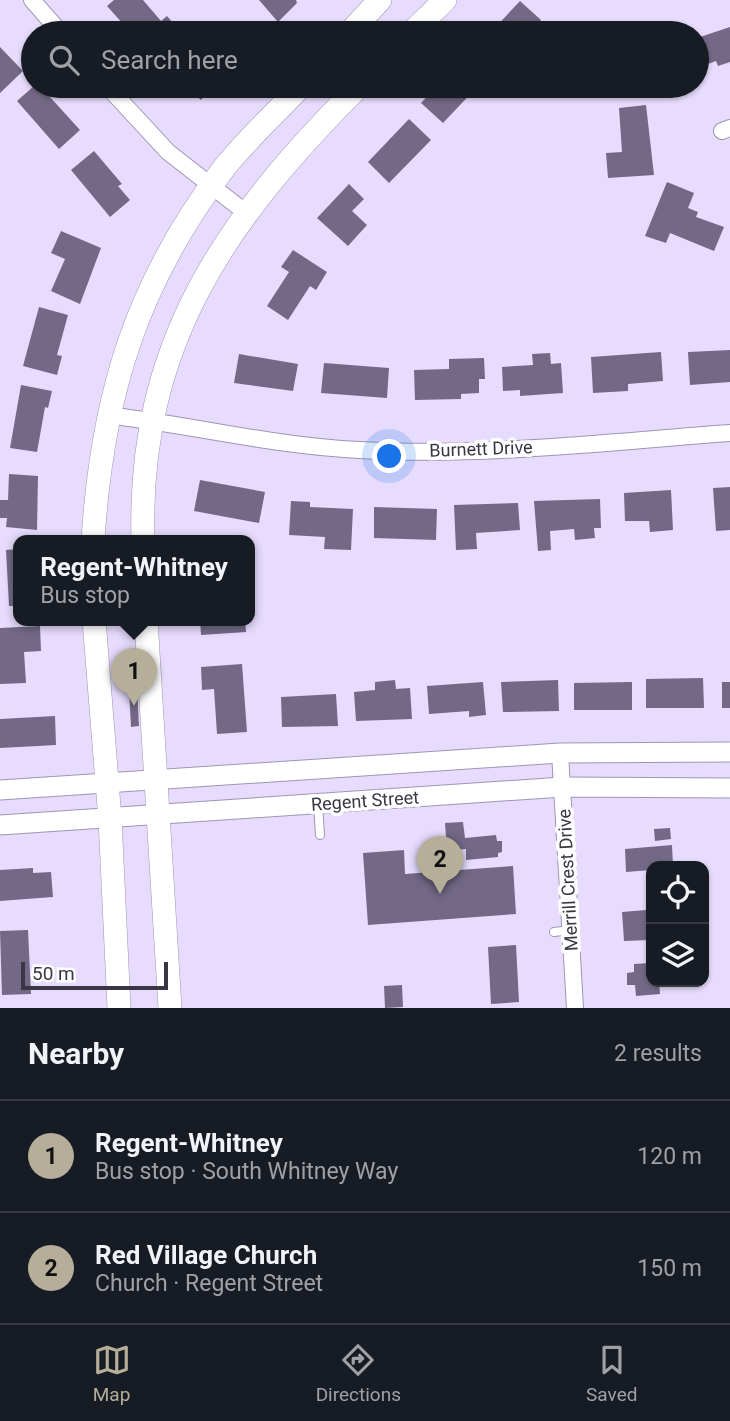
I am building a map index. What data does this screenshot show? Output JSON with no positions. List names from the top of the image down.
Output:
{
  "streets": {
    "street": ["Burnett Drive", "Regent Street", "Merrill Crest Drive"]
  },
  "crossings": [
    ["Regent Street", "Merrill Crest Drive"]
  ],
  "scale_bar": "50 m",
  "page": {
    "search": "Search here",
    "popup": ["Regent-Whitney", "Bus stop"],
    "pins": ["1", "2"],
    "scale": "50 m",
    "heading": ["Nearby", "2 results"],
    "list": [
      {
        "mark": "1",
        "name": "Regent-Whitney",
        "note": "Bus stop · South Whitney Way",
        "value": "120 m"
      },
      {
        "mark": "2",
        "name": "Red Village Church",
        "note": "Church · Regent Street",
        "value": "150 m"
      }
    ],
    "nav": ["Map", "Directions", "Saved"]
  }
}
